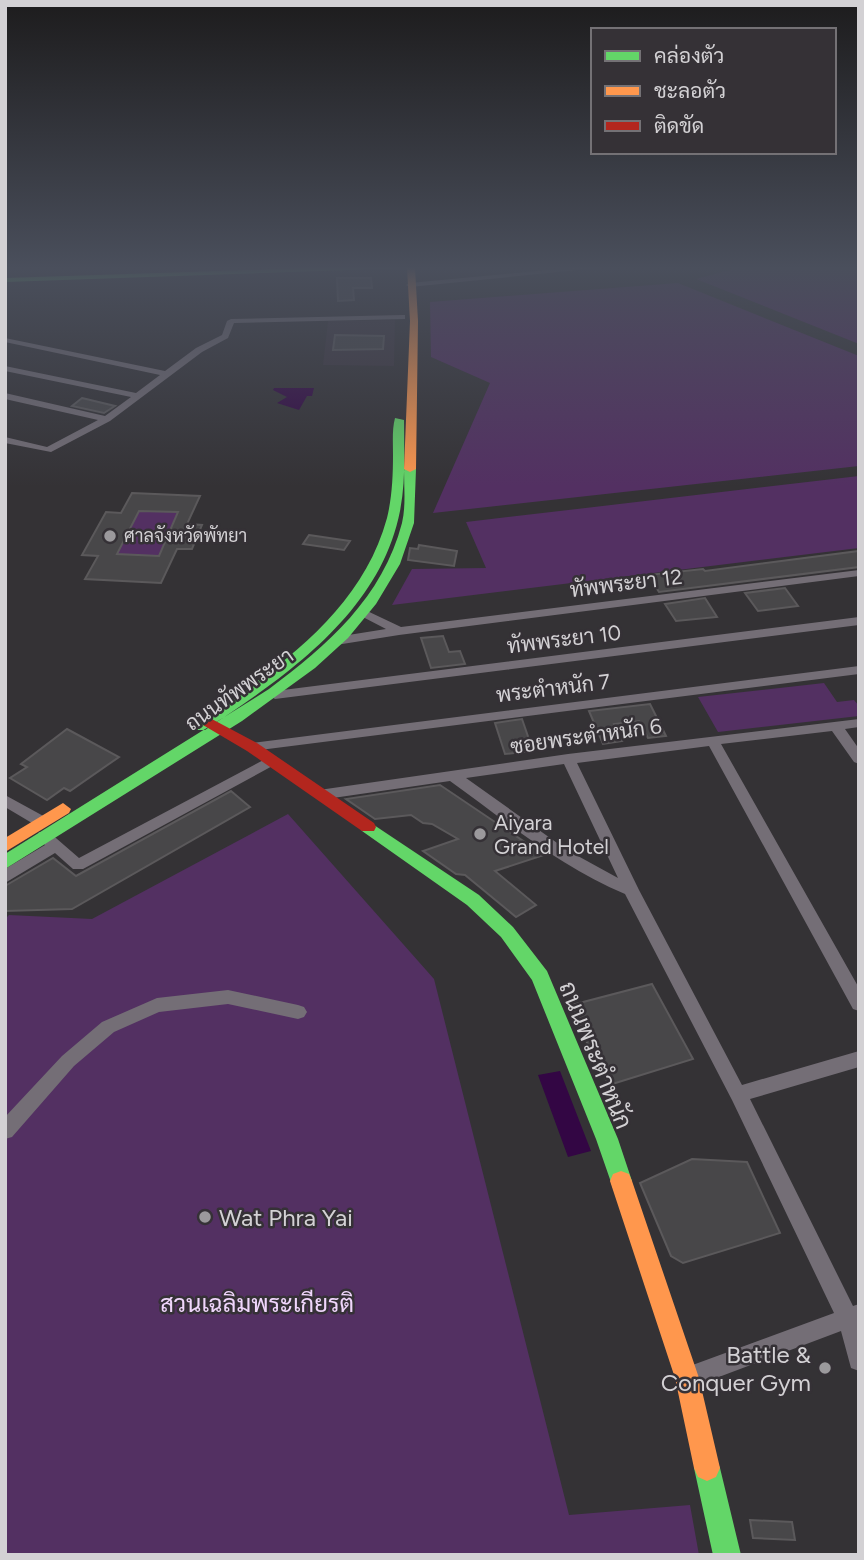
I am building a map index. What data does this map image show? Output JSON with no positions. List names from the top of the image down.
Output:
{
  "streets": {
    "main road": ["ถนนทัพพระยา", "ถนนพระตำหนัก"],
    "street": [
      "ทัพพระยา 12",
      "ทัพพระยา 10",
      "พระตำหนัก 7",
      "ซอยพระตำหนัก 6"
    ]
  },
  "crossings": [
    ["ทัพพระยา 12", "ถนนทัพพระยา"],
    ["ทัพพระยา 10", "ถนนทัพพระยา"],
    ["พระตำหนัก 7", "ถนนพระตำหนัก"],
    ["ถนนทัพพระยา", "ถนนพระตำหนัก"],
    ["ซอยพระตำหนัก 6", "ถนนพระตำหนัก"]
  ],
  "parks": ["สวนเฉลิมพระเกียรติ"],
  "places": [
    "ศาลจังหวัดพัทยา",
    "Aiyara Grand Hotel",
    "Wat Phra Yai",
    "Battle & Conquer Gym"
  ],
  "legend": ["คล่องตัว", "ชะลอตัว", "ติดขัด"]
}
